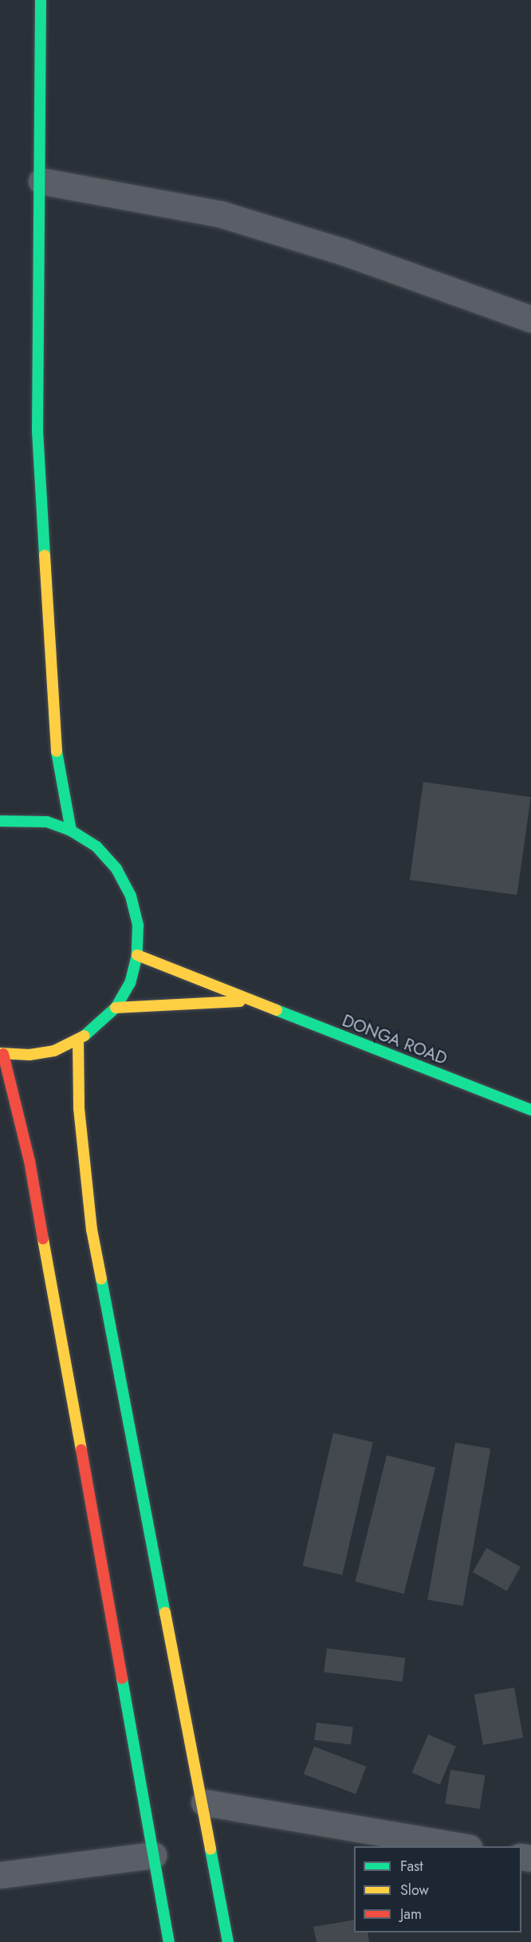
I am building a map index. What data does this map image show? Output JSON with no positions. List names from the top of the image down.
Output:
{
  "streets": {
    "main road": ["DONGA ROAD"]
  },
  "legend": ["Fast", "Slow", "Jam"]
}
